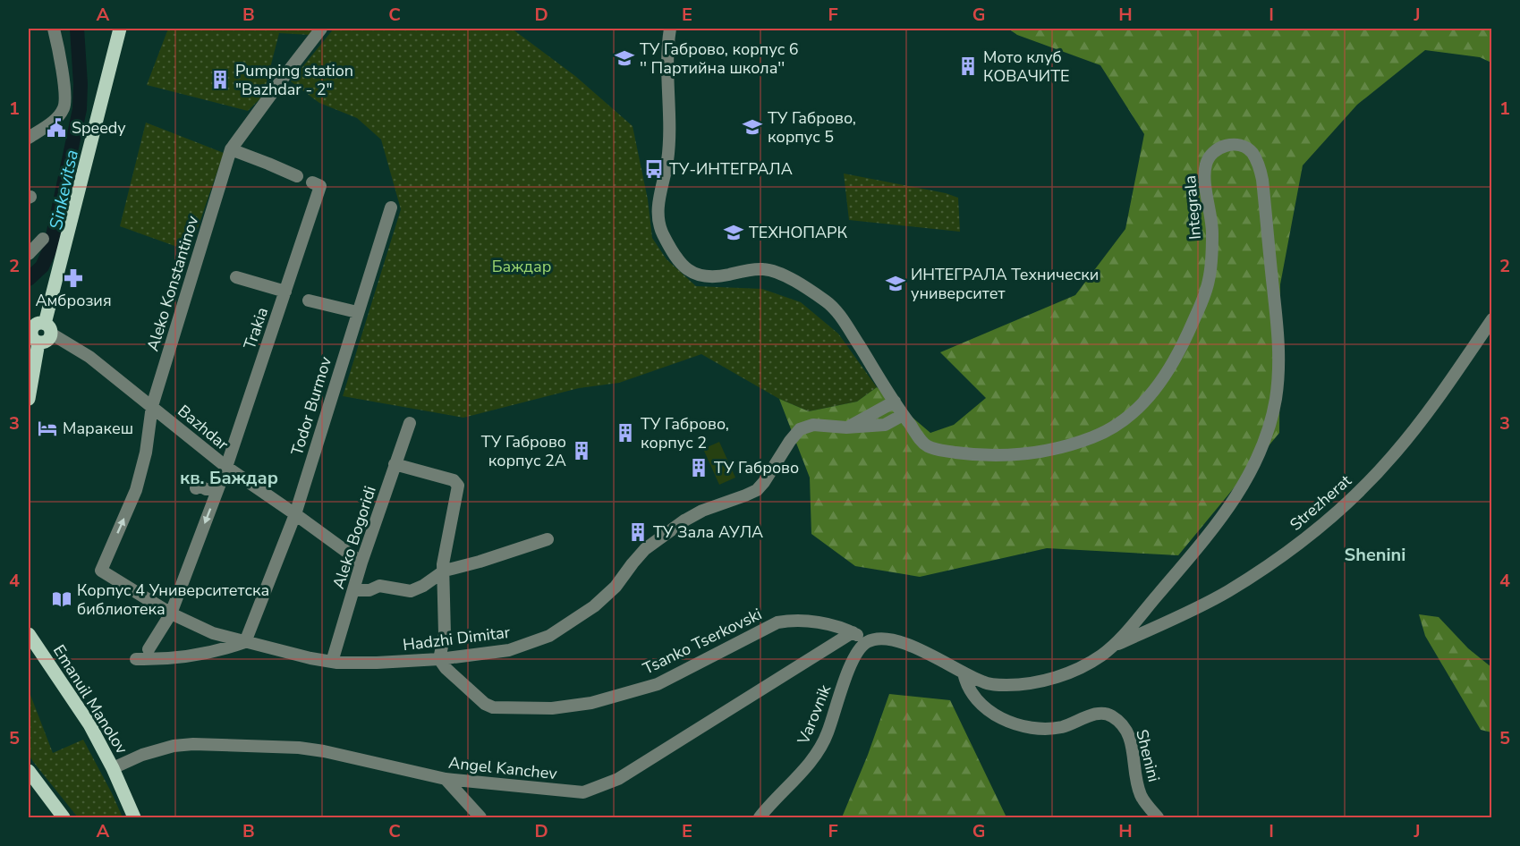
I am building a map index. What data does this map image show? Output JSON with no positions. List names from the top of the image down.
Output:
{
  "streets": {
    "main road": ["Emanuil Manolov"],
    "street": [
      "Integrala",
      "Aleko Konstantinov",
      "Trakia",
      "Todor Burmov",
      "Bazhdar",
      "Strezherat",
      "Aleko Bogoridi",
      "Hadzhi Dimitar",
      "Tsanko Tserkovski",
      "Varovnik",
      "Shenini",
      "Angel Kanchev"
    ]
  },
  "crossings": [
    ["Integrala", "Strezherat"],
    ["Integrala", "Hadzhi Dimitar"],
    ["Aleko Konstantinov", "Bazhdar"],
    ["Aleko Konstantinov", "Hadzhi Dimitar"],
    ["Trakia", "Bazhdar"],
    ["Trakia", "Hadzhi Dimitar"],
    ["Todor Burmov", "Bazhdar"],
    ["Todor Burmov", "Hadzhi Dimitar"],
    ["Bazhdar", "Aleko Bogoridi"],
    ["Aleko Bogoridi", "Hadzhi Dimitar"],
    ["Hadzhi Dimitar", "Tsanko Tserkovski"],
    ["Tsanko Tserkovski", "Varovnik"],
    ["Tsanko Tserkovski", "Angel Kanchev"],
    ["Emanuil Manolov", "Angel Kanchev"]
  ],
  "districts": ["кв. Баждар", "Shenini"],
  "water": ["Sinkevitsa"],
  "parks": ["Баждар"],
  "places": {
    "school or university": [
      "ТУ Габрово, корпус 6 '' Партийна школа''",
      "ТУ Габрово, корпус 5",
      "ТЕХНОПАРК",
      "ИНТЕГРАЛА Технически университет"
    ],
    "building": [
      "Мото клуб КОВАЧИТЕ",
      "Pumping station \"Bazhdar - 2\"",
      "ТУ Габрово, корпус 2",
      "ТУ Габрово корпус 2А",
      "ТУ Габрово",
      "ТУ Зала АУЛА"
    ],
    "public building": ["Speedy"],
    "bus stop": ["ТУ-ИНТЕГРАЛА"],
    "pharmacy": ["Амброзия"],
    "hotel": ["Маракеш"],
    "library": ["Корпус 4 Университетска библиотека"]
  },
  "grid": {
    "columns": [
      "A",
      "B",
      "C",
      "D",
      "E",
      "F",
      "G",
      "H",
      "I",
      "J"
    ],
    "rows": [
      "1",
      "2",
      "3",
      "4",
      "5"
    ]
  }
}
